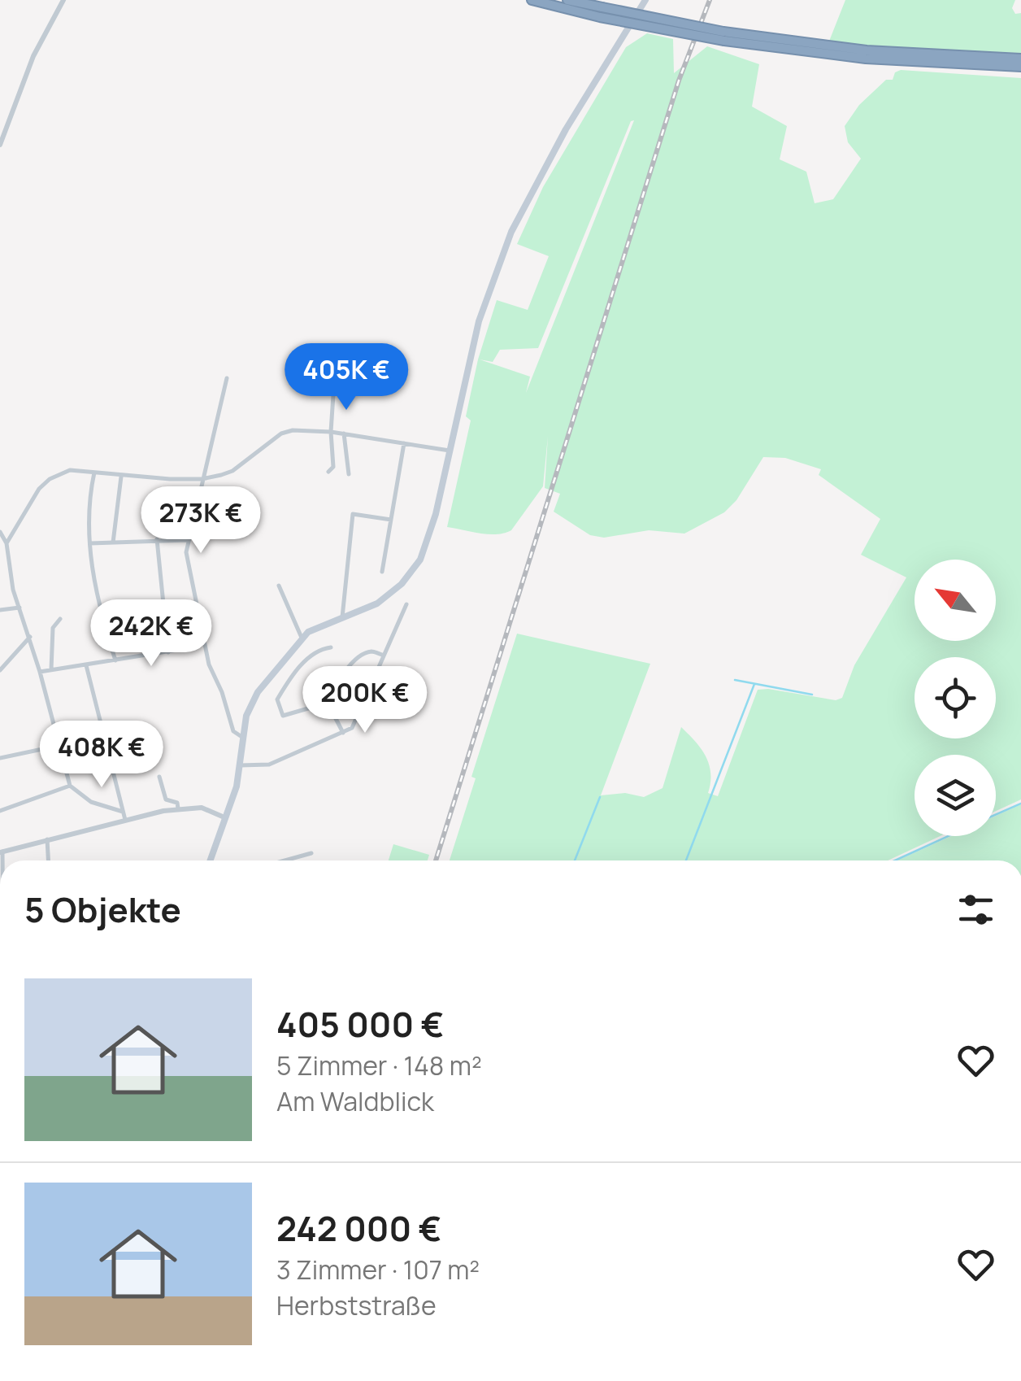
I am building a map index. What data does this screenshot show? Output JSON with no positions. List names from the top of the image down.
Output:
{
  "north": "top left",
  "page": {
    "price": [
      "405K €",
      "273K €",
      "242K €",
      "200K €",
      "408K €"
    ],
    "heading": "5 Objekte",
    "list": [
      {
        "name": "405 000 €",
        "note": "5 Zimmer · 148 m² · Am Waldblick"
      },
      {
        "name": "242 000 €",
        "note": "3 Zimmer · 107 m² · Herbststraße"
      }
    ]
  }
}
